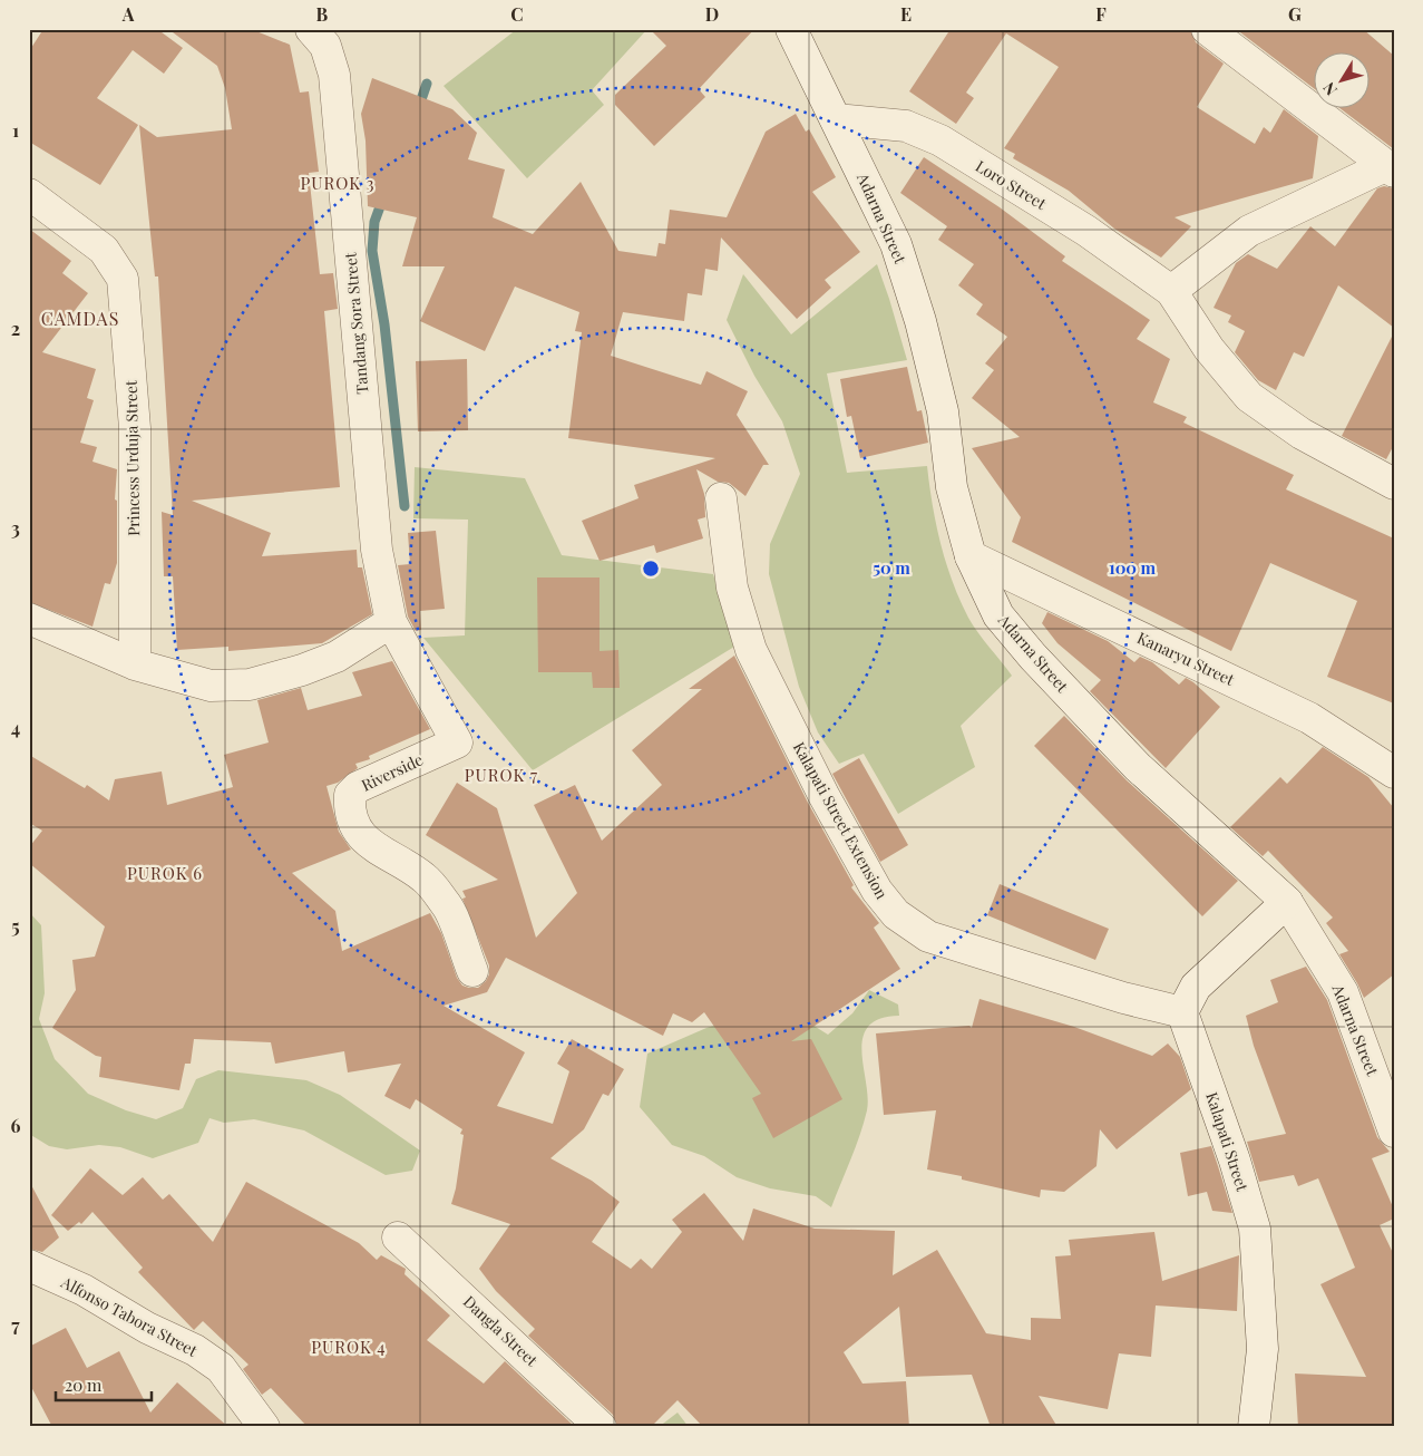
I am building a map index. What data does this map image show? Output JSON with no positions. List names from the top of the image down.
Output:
{
  "streets": {
    "street": [
      "Loro Street",
      "Adarna Street",
      "Tandang Sora Street",
      "Princess Urduja Street",
      "Kanaryu Street",
      "Riverside",
      "Kalapati Street Extension",
      "Kalapati Street",
      "Alfonso Tabora Street",
      "Dangla Street"
    ]
  },
  "crossings": [
    ["Loro Street", "Adarna Street"],
    ["Adarna Street", "Kanaryu Street"],
    ["Tandang Sora Street", "Riverside"],
    ["Kalapati Street Extension", "Kalapati Street"]
  ],
  "districts": [
    "PUROK 3",
    "CAMDAS",
    "PUROK 7",
    "PUROK 6",
    "PUROK 4"
  ],
  "scale_bar": "20 m",
  "north": "bottom left",
  "grid": {
    "columns": [
      "A",
      "B",
      "C",
      "D",
      "E",
      "F",
      "G"
    ],
    "rows": [
      "1",
      "2",
      "3",
      "4",
      "5",
      "6",
      "7"
    ]
  },
  "rings": ["50 m", "100 m"]
}
